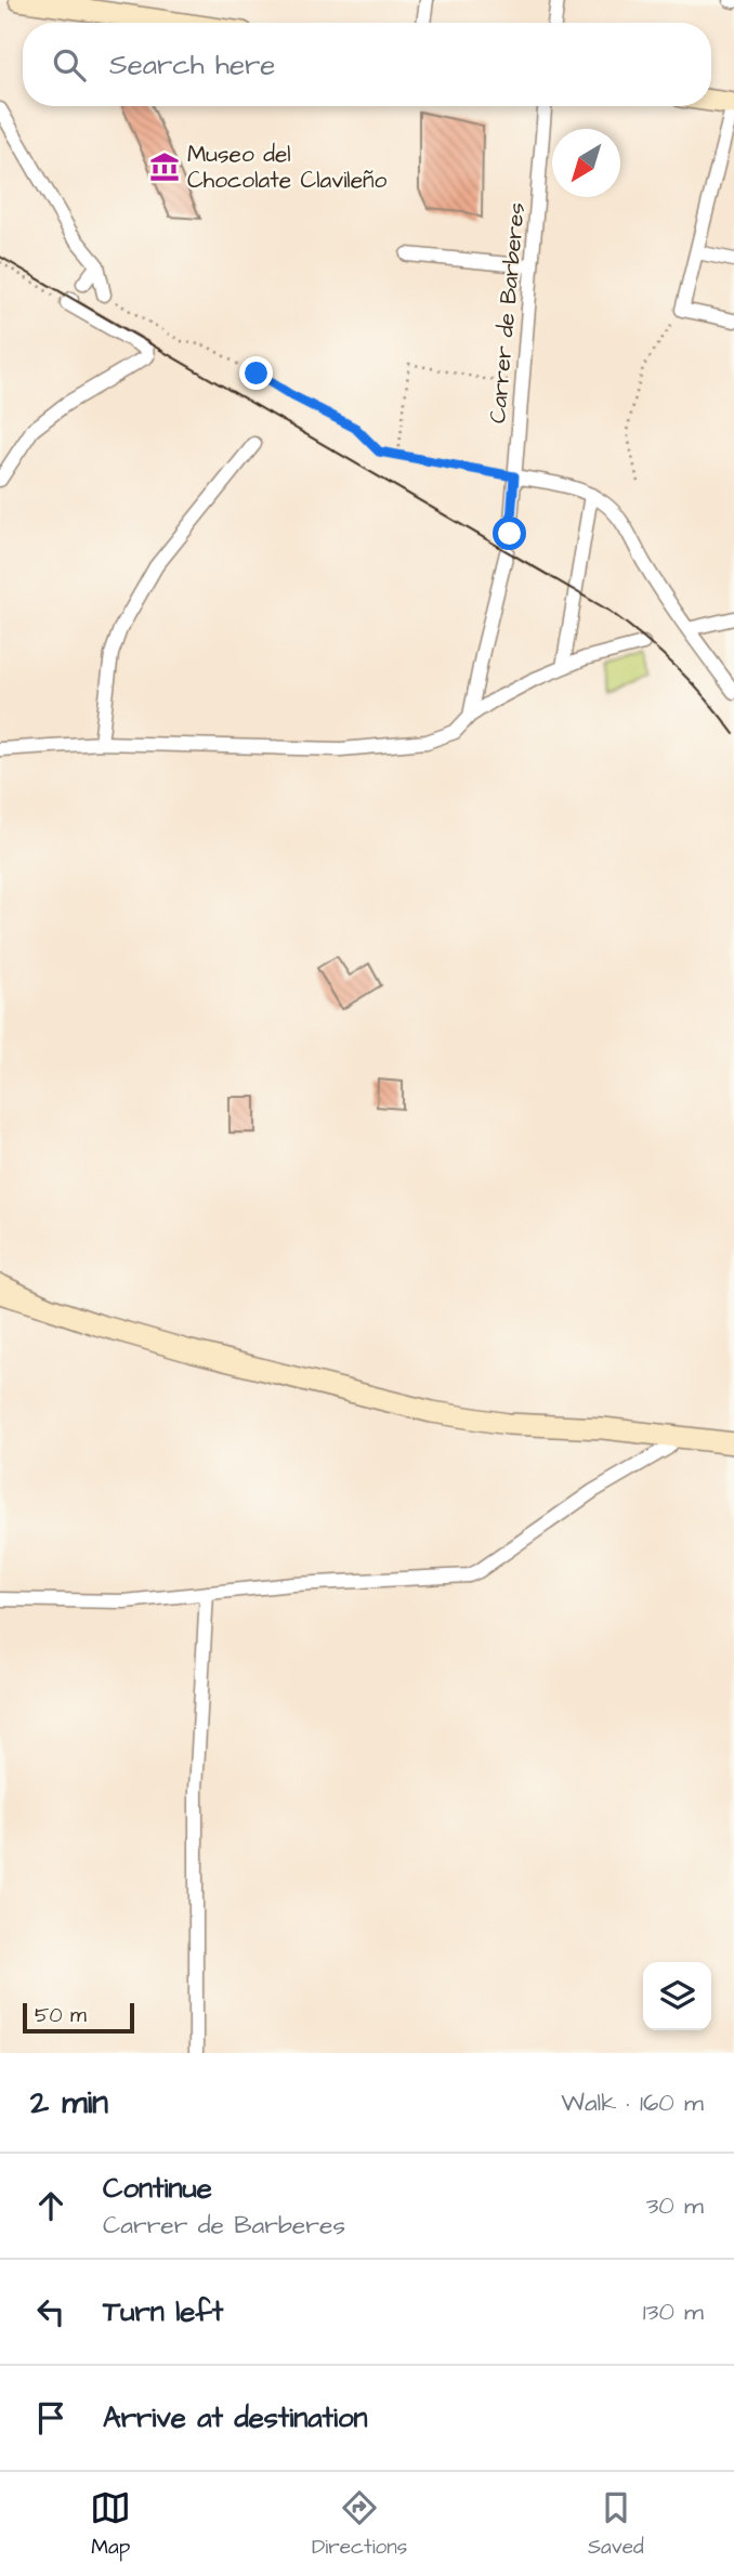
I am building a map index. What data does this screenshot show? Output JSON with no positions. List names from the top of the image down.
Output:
{
  "streets": {
    "street": ["Carrer de Barberes"]
  },
  "places": {
    "museum": ["Museo del Chocolate Clavileño"]
  },
  "scale_bar": "50 m",
  "north": "bottom left",
  "page": {
    "search": "Search here",
    "scale": "50 m",
    "heading": ["2 min", "Walk · 160 m"],
    "list": [
      ["Continue", "Carrer de Barberes", "30 m"],
      ["Turn left", "130 m"],
      "Arrive at destination"
    ],
    "nav": ["Map", "Directions", "Saved"]
  }
}
